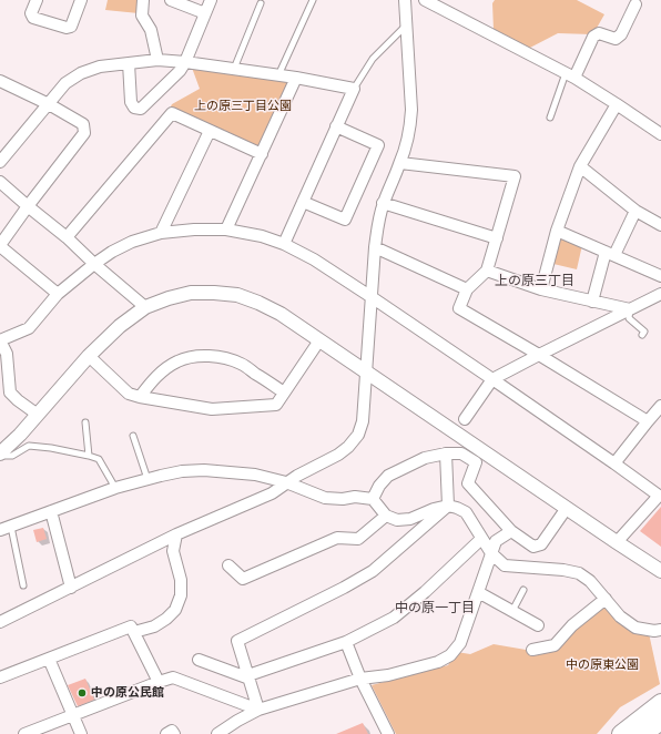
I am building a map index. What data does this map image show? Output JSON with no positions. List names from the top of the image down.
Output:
{
  "districts": ["上の原三丁目", "中の原一丁目"],
  "parks": ["上の原三丁目公園", "中の原東公園"],
  "places": ["中の原公民館"]
}
